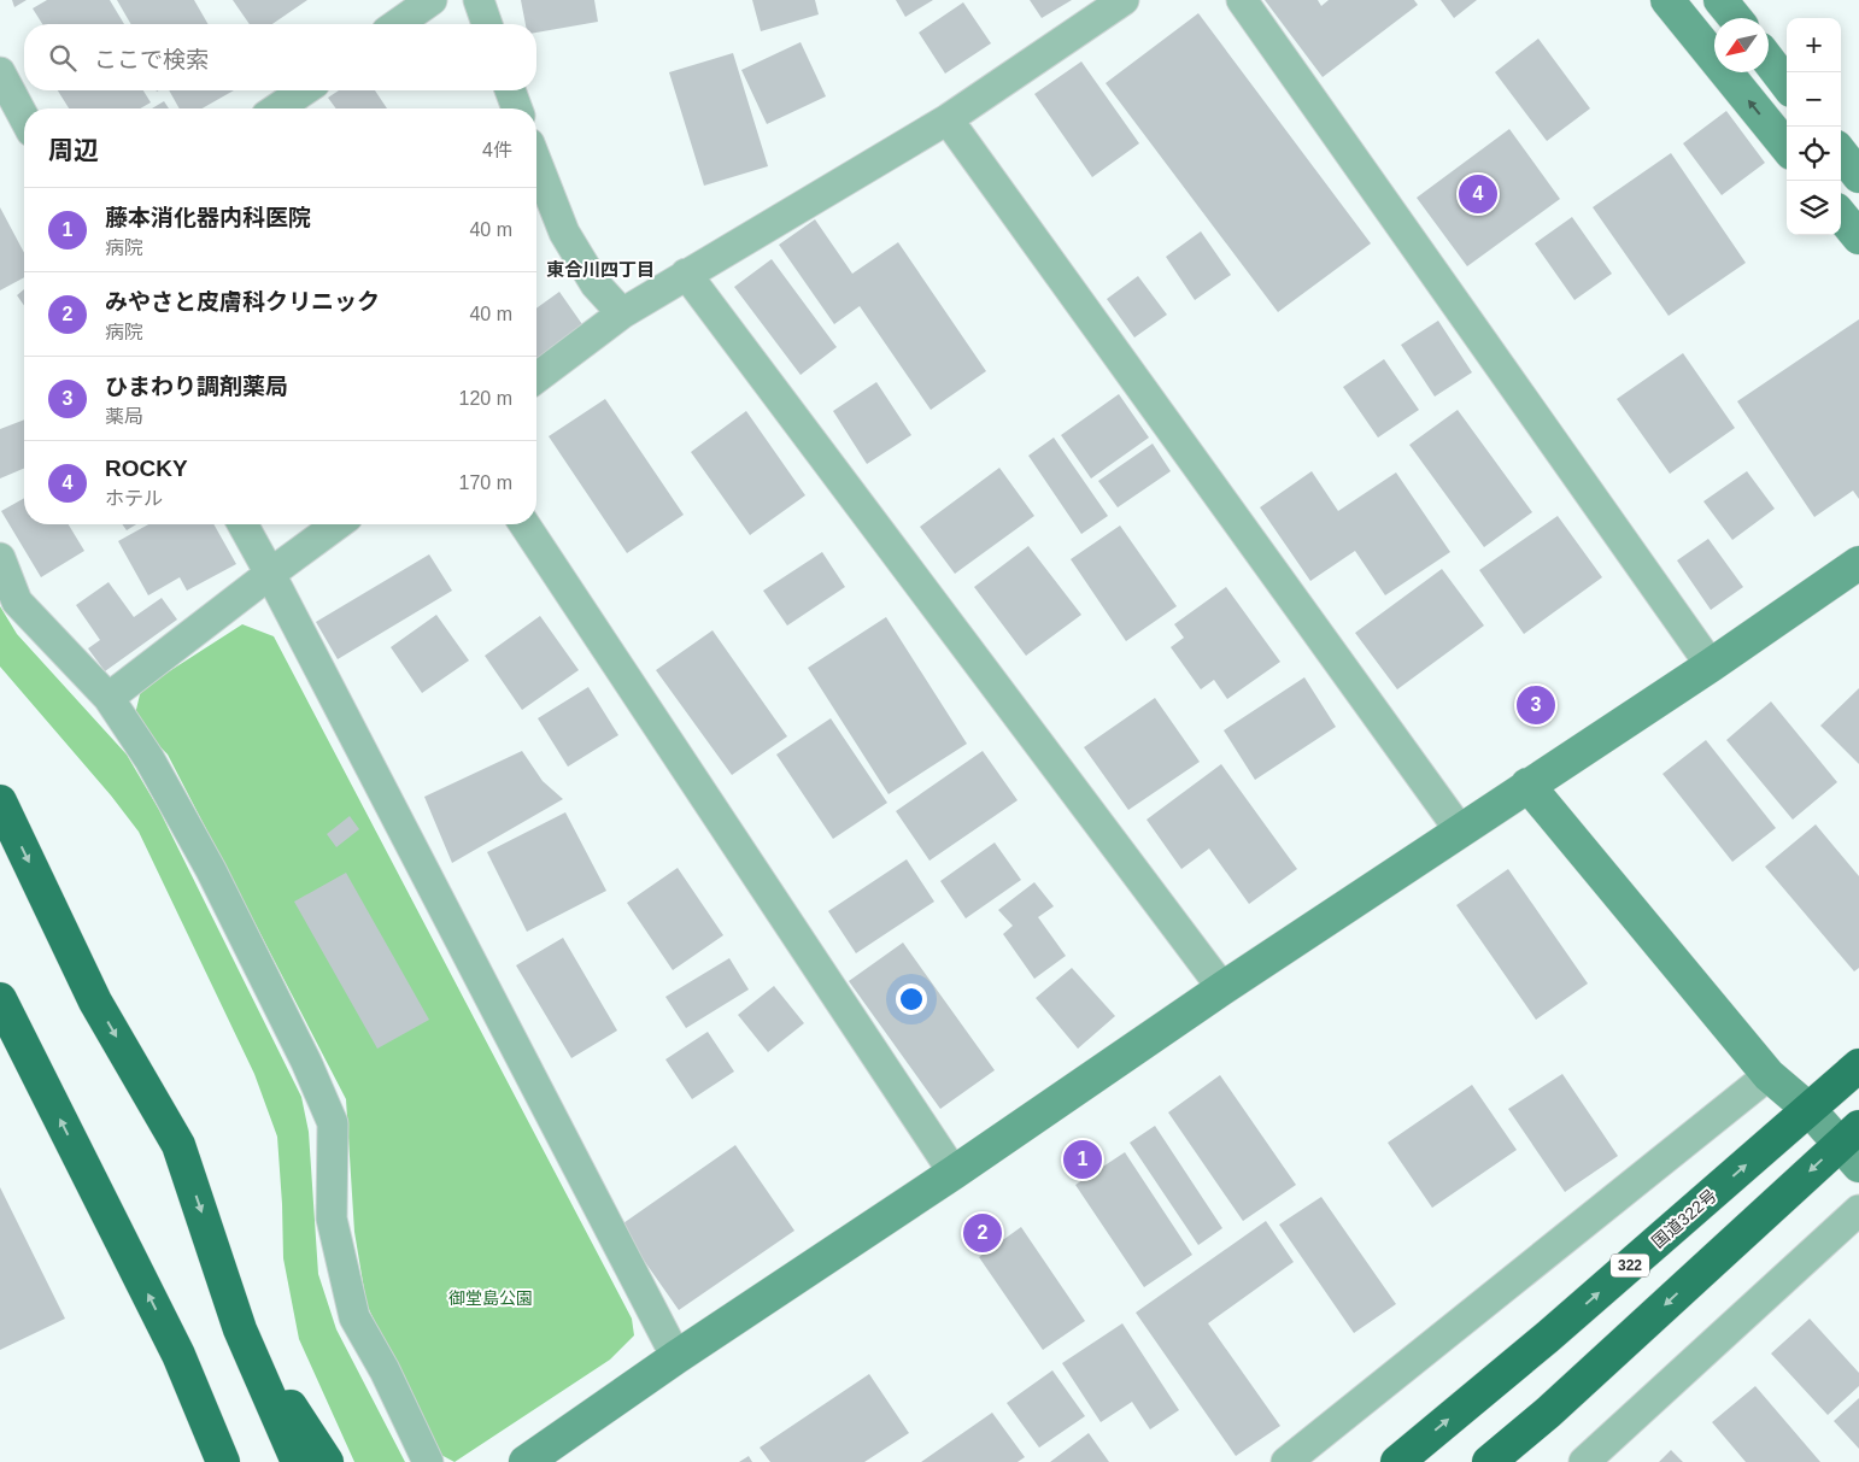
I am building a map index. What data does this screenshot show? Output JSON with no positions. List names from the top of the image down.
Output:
{
  "streets": {
    "highway": ["国道322号", "322"]
  },
  "districts": ["東合川四丁目"],
  "parks": ["御堂島公園"],
  "north": "bottom left",
  "page": {
    "map_buttons": ["+", "−"],
    "search": "ここで検索",
    "heading": ["周辺", "4件"],
    "pins": [
      "4",
      "3",
      "1",
      "2"
    ],
    "list": [
      {
        "mark": "1",
        "name": "藤本消化器内科医院",
        "note": "病院",
        "value": "40 m"
      },
      {
        "mark": "2",
        "name": "みやさと皮膚科クリニック",
        "note": "病院",
        "value": "40 m"
      },
      {
        "mark": "3",
        "name": "ひまわり調剤薬局",
        "note": "薬局",
        "value": "120 m"
      },
      {
        "mark": "4",
        "name": "ROCKY",
        "note": "ホテル",
        "value": "170 m"
      }
    ]
  }
}
